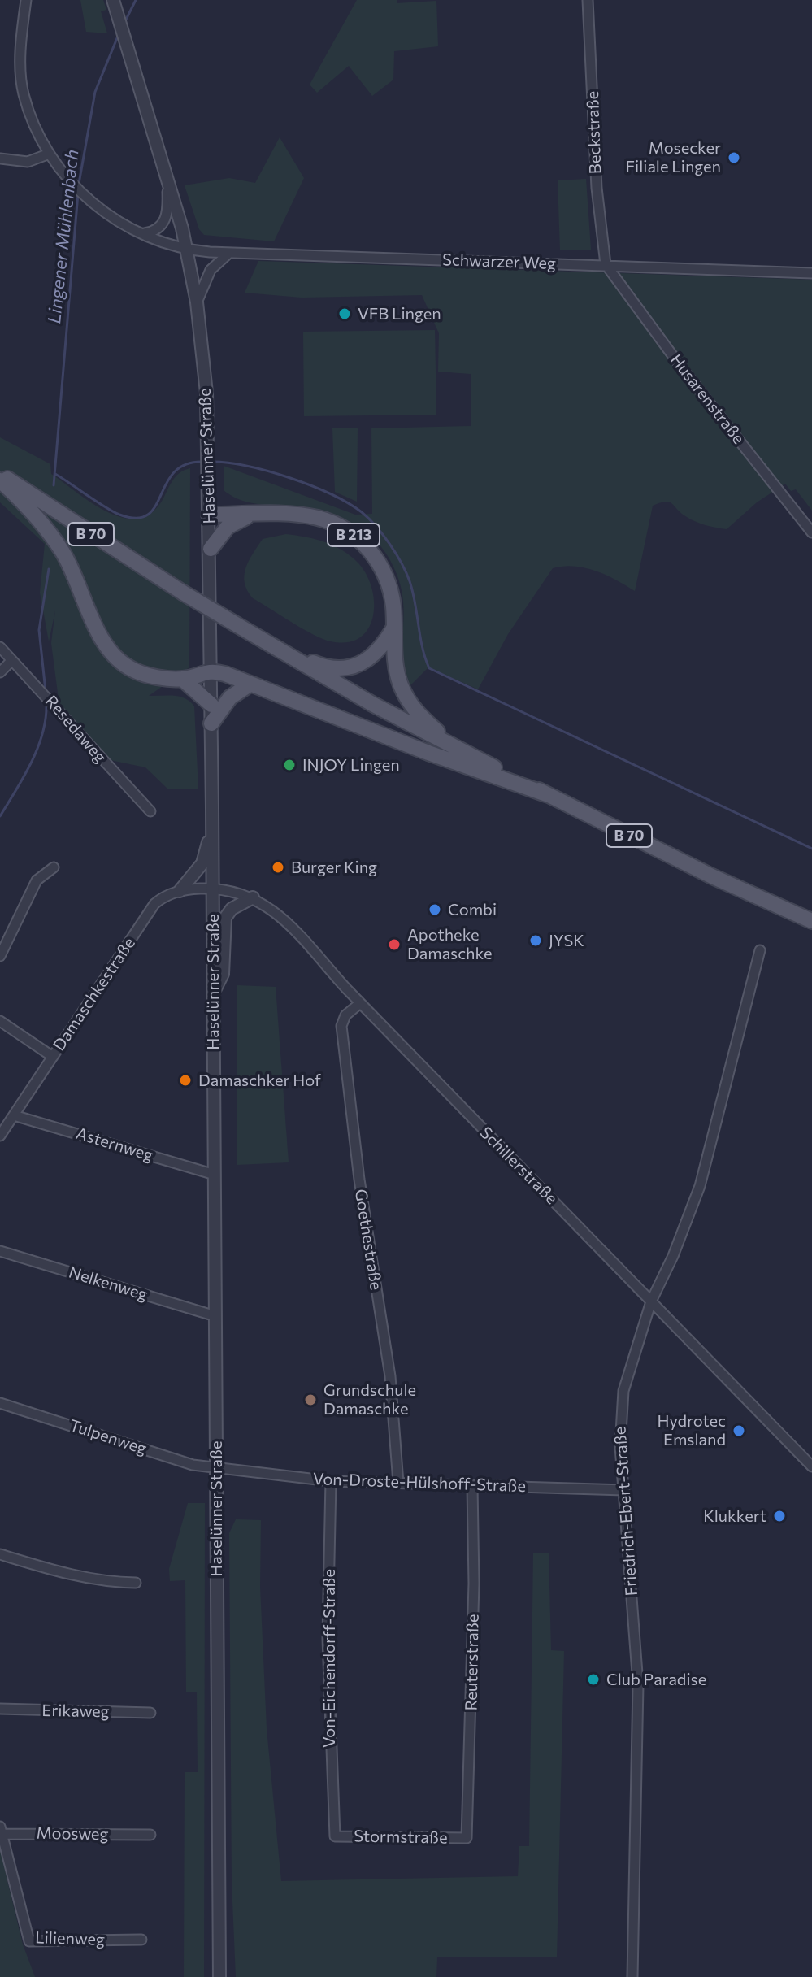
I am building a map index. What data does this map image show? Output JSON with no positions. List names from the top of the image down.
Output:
{
  "streets": {
    "main road": ["B 70", "B 213"],
    "street": [
      "Beckstraße",
      "Schwarzer Weg",
      "Husarenstraße",
      "Haselünner Straße",
      "Resedaweg",
      "Damaschkestraße",
      "Asternweg",
      "Schillerstraße",
      "Goethestraße",
      "Nelkenweg",
      "Tulpenweg",
      "Von-Droste-Hülshoff-Straße",
      "Friedrich-Ebert-Straße",
      "Von-Eichendorff-Straße",
      "Reuterstraße",
      "Erikaweg",
      "Moosweg",
      "Stormstraße",
      "Lilienweg"
    ]
  },
  "crossings": [
    ["Beckstraße", "Schwarzer Weg"],
    ["Beckstraße", "Husarenstraße"],
    ["Schwarzer Weg", "Husarenstraße"],
    ["Schwarzer Weg", "Haselünner Straße"],
    ["Haselünner Straße", "B 70"],
    ["Haselünner Straße", "B 213"],
    ["Haselünner Straße", "Damaschkestraße"],
    ["Haselünner Straße", "Asternweg"],
    ["Haselünner Straße", "Schillerstraße"],
    ["Haselünner Straße", "Nelkenweg"],
    ["Haselünner Straße", "Tulpenweg"],
    ["Haselünner Straße", "Von-Droste-Hülshoff-Straße"],
    ["Damaschkestraße", "Asternweg"],
    ["Damaschkestraße", "Schillerstraße"],
    ["Schillerstraße", "Goethestraße"],
    ["Schillerstraße", "Friedrich-Ebert-Straße"],
    ["Goethestraße", "Von-Droste-Hülshoff-Straße"],
    ["Tulpenweg", "Von-Droste-Hülshoff-Straße"],
    ["Von-Droste-Hülshoff-Straße", "Friedrich-Ebert-Straße"],
    ["Von-Droste-Hülshoff-Straße", "Von-Eichendorff-Straße"],
    ["Von-Droste-Hülshoff-Straße", "Reuterstraße"],
    ["Von-Eichendorff-Straße", "Stormstraße"],
    ["Reuterstraße", "Stormstraße"],
    ["Moosweg", "Lilienweg"]
  ],
  "water": ["Lingener Mühlenbach"],
  "places": [
    "Mosecker Filiale Lingen",
    "VFB Lingen",
    "INJOY Lingen",
    "Burger King",
    "Combi",
    "JYSK",
    "Apotheke Damaschke",
    "Damaschker Hof",
    "Grundschule Damaschke",
    "Hydrotec Emsland",
    "Klukkert",
    "Club Paradise"
  ]
}
